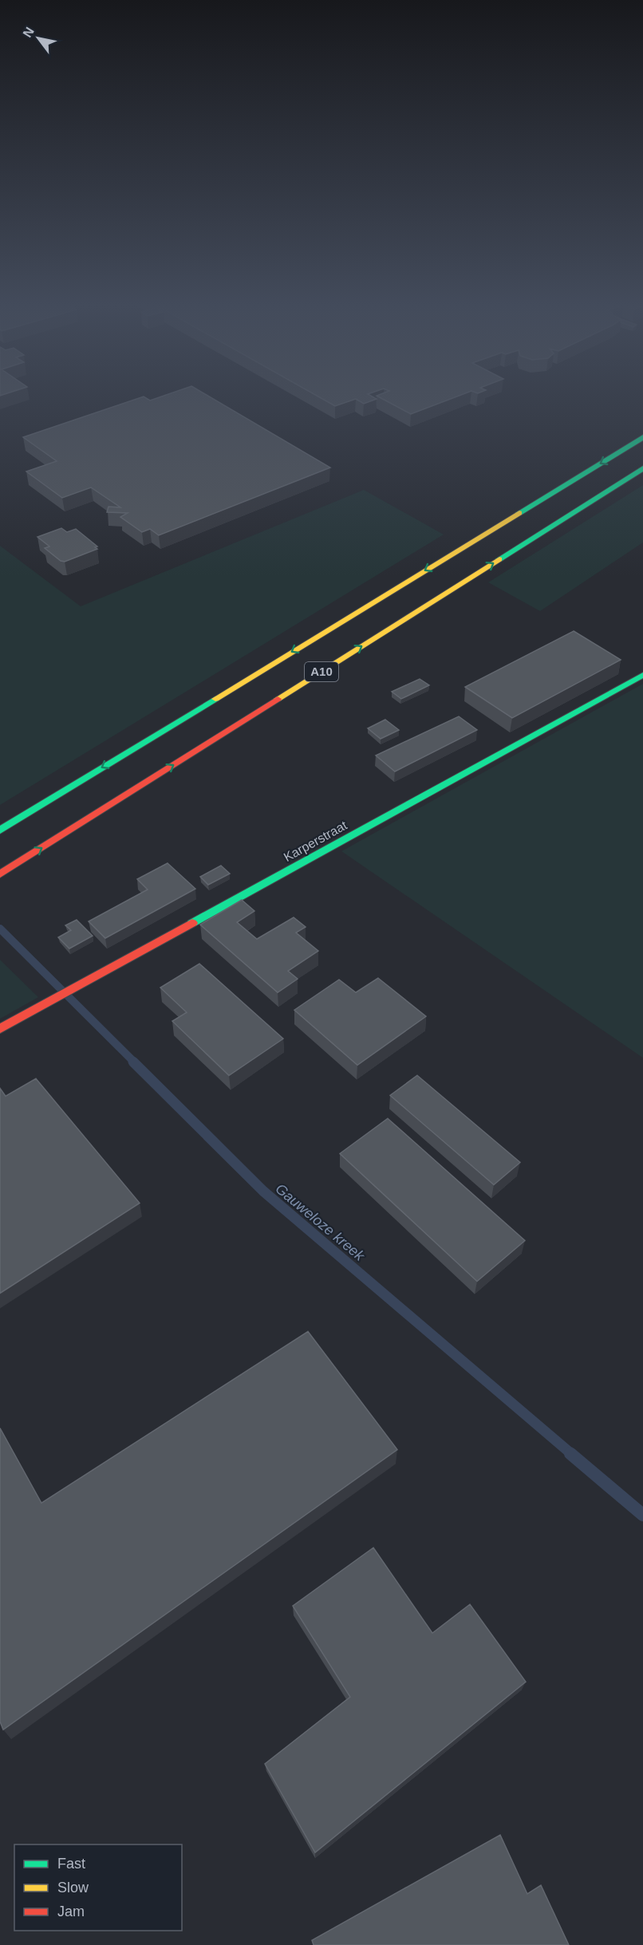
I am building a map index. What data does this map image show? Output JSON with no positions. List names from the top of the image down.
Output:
{
  "streets": {
    "main road": ["A10", "Karperstraat"]
  },
  "water": ["Gauweloze kreek"],
  "legend": ["Fast", "Slow", "Jam"],
  "north": "top left"
}
